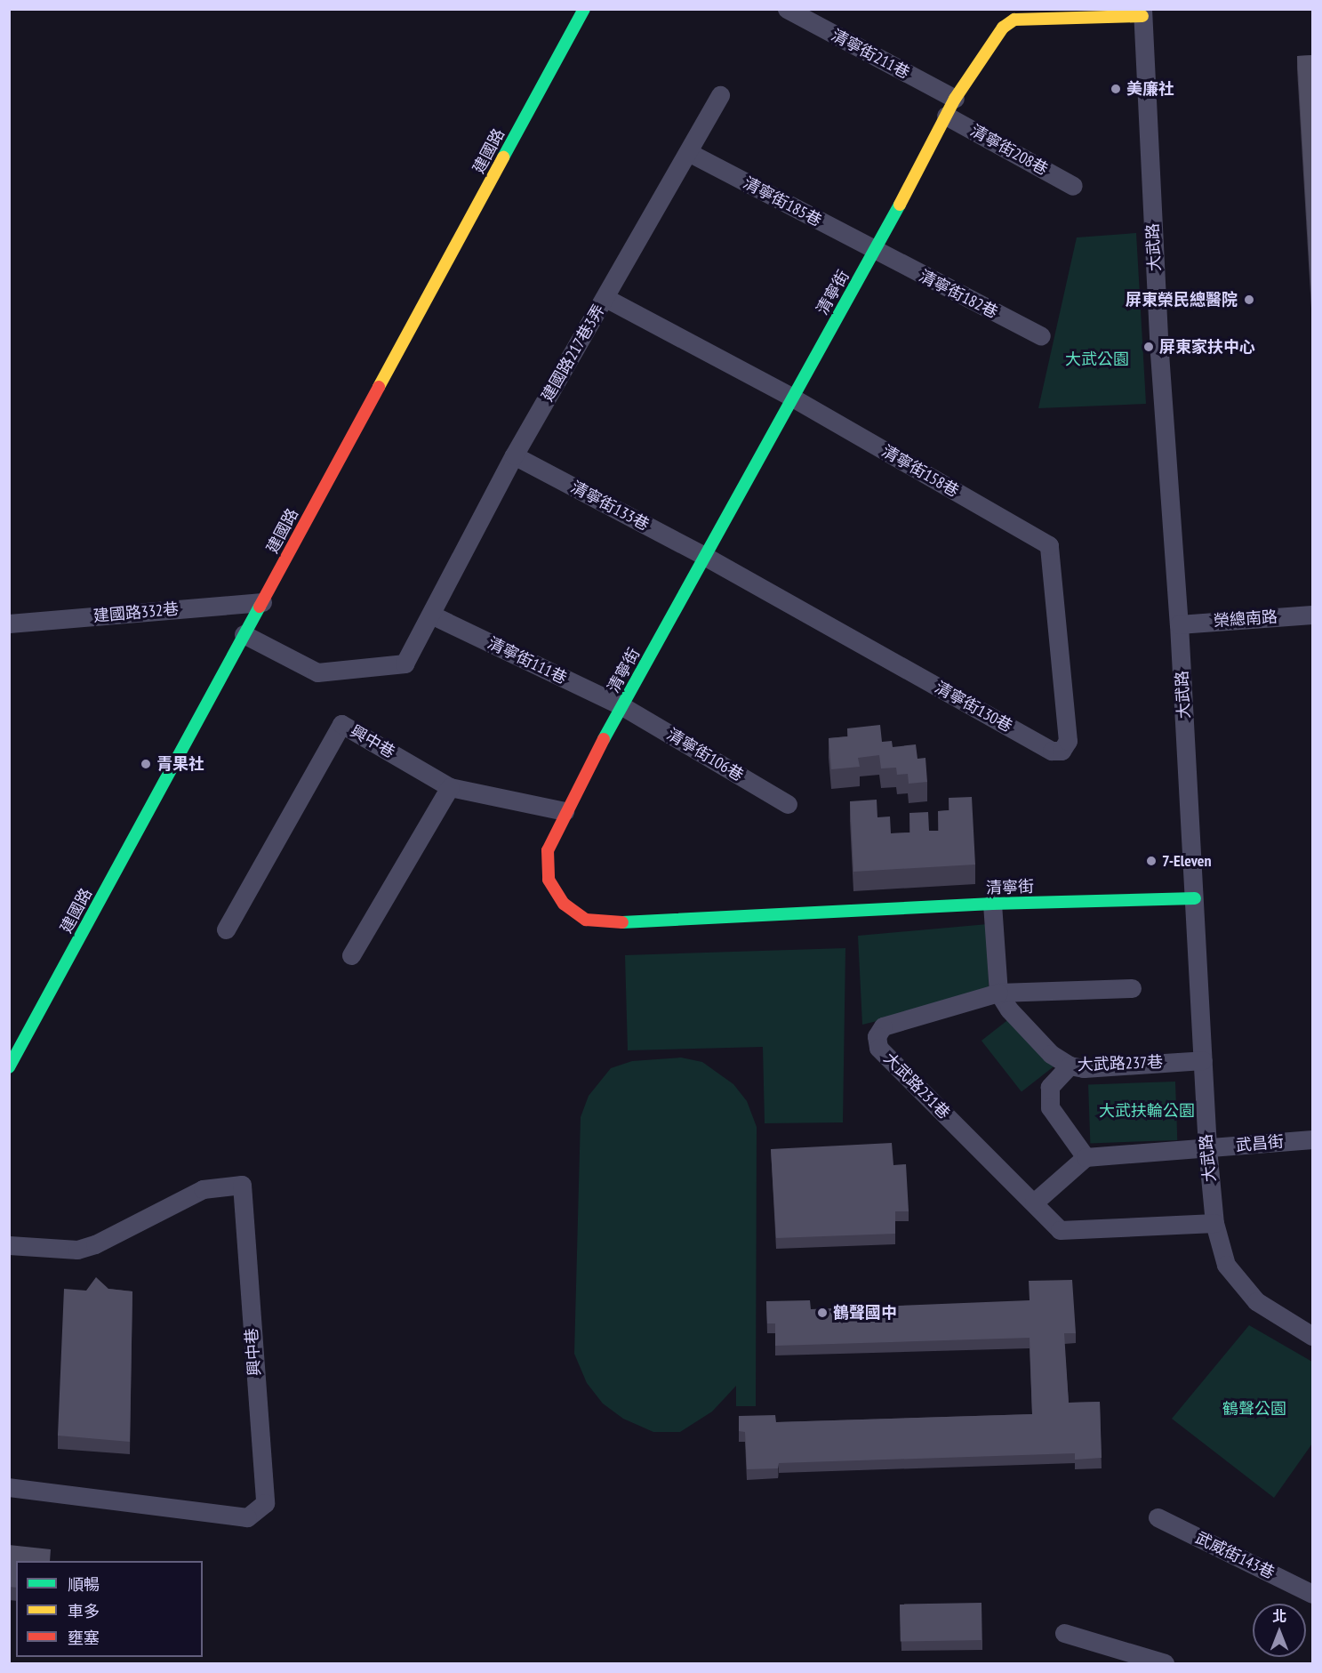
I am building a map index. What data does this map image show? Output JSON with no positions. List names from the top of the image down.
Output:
{
  "streets": {
    "street": [
      "清寧街211巷",
      "清寧街208巷",
      "建國路",
      "清寧街185巷",
      "大武路",
      "清寧街",
      "清寧街182巷",
      "建國路217巷3弄",
      "清寧街158巷",
      "清寧街133巷",
      "建國路332巷",
      "榮總南路",
      "清寧街111巷",
      "清寧街130巷",
      "興中巷",
      "清寧街106巷",
      "大武路237巷",
      "大武路231巷",
      "武昌街",
      "武威街143巷"
    ]
  },
  "crossings": [
    ["清寧街211巷", "清寧街208巷"],
    ["清寧街211巷", "清寧街"],
    ["清寧街208巷", "清寧街"],
    ["建國路", "建國路217巷3弄"],
    ["建國路", "建國路332巷"],
    ["清寧街185巷", "清寧街"],
    ["清寧街185巷", "清寧街182巷"],
    ["清寧街185巷", "建國路217巷3弄"],
    ["大武路", "清寧街"],
    ["大武路", "榮總南路"],
    ["大武路", "大武路237巷"],
    ["大武路", "大武路231巷"],
    ["大武路", "武昌街"],
    ["清寧街", "清寧街182巷"],
    ["清寧街", "清寧街158巷"],
    ["清寧街", "清寧街133巷"],
    ["清寧街", "清寧街111巷"],
    ["清寧街", "清寧街130巷"],
    ["清寧街", "興中巷"],
    ["清寧街", "清寧街106巷"],
    ["建國路217巷3弄", "清寧街158巷"],
    ["建國路217巷3弄", "清寧街133巷"],
    ["建國路217巷3弄", "清寧街111巷"],
    ["清寧街158巷", "清寧街130巷"],
    ["清寧街133巷", "清寧街130巷"],
    ["清寧街111巷", "清寧街106巷"],
    ["大武路237巷", "大武路231巷"]
  ],
  "parks": ["大武公園", "大武扶輪公園", "鶴聲公園"],
  "places": [
    "美廉社",
    "屏東榮民總醫院",
    "屏東家扶中心",
    "青果社",
    "7-Eleven",
    "鶴聲國中"
  ],
  "legend": ["順暢", "車多", "壅塞"],
  "north": "top"
}
